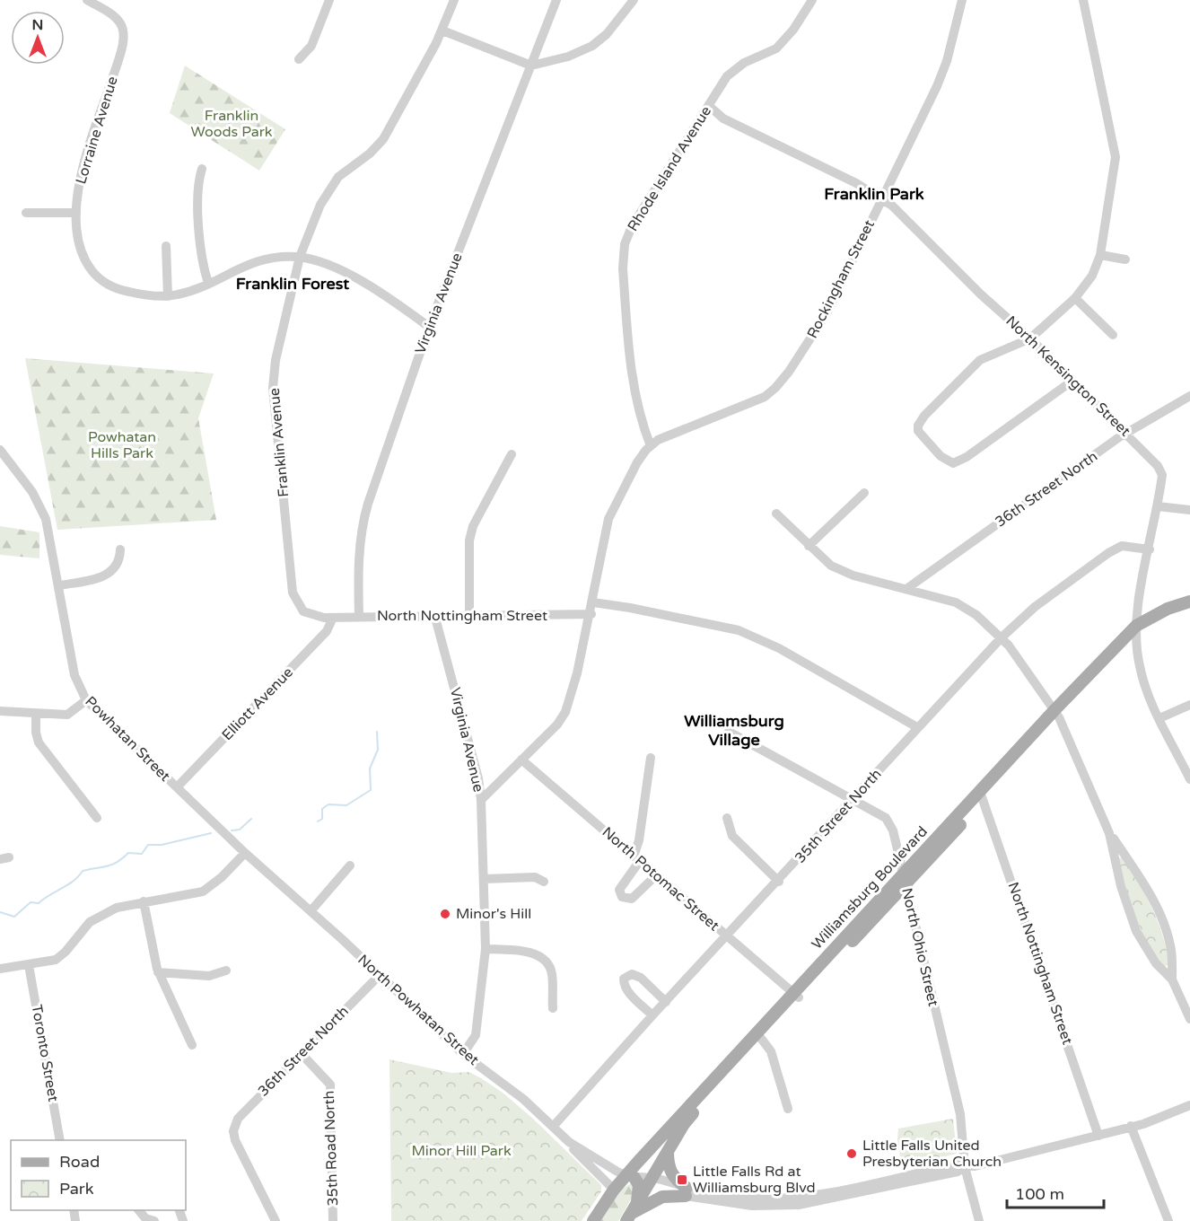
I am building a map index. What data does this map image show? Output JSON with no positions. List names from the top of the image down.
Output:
{
  "streets": {
    "main road": ["Williamsburg Boulevard"],
    "street": [
      "Lorraine Avenue",
      "Rhode Island Avenue",
      "Rockingham Street",
      "Virginia Avenue",
      "North Kensington Street",
      "Franklin Avenue",
      "36th Street North",
      "North Nottingham Street",
      "Elliott Avenue",
      "Powhatan Street",
      "35th Street North",
      "North Potomac Street",
      "North Ohio Street",
      "North Powhatan Street",
      "Toronto Street",
      "35th Road North"
    ]
  },
  "crossings": [
    ["Lorraine Avenue", "Virginia Avenue"],
    ["Lorraine Avenue", "Franklin Avenue"],
    ["Rhode Island Avenue", "Rockingham Street"],
    ["Rhode Island Avenue", "North Kensington Street"],
    ["Rockingham Street", "Virginia Avenue"],
    ["Rockingham Street", "North Kensington Street"],
    ["Rockingham Street", "North Nottingham Street"],
    ["Rockingham Street", "North Potomac Street"],
    ["Virginia Avenue", "North Nottingham Street"],
    ["Virginia Avenue", "North Powhatan Street"],
    ["North Kensington Street", "36th Street North"],
    ["North Kensington Street", "35th Street North"],
    ["North Kensington Street", "Williamsburg Boulevard"],
    ["Franklin Avenue", "North Nottingham Street"],
    ["Franklin Avenue", "Elliott Avenue"],
    ["36th Street North", "North Powhatan Street"],
    ["36th Street North", "35th Road North"],
    ["North Nottingham Street", "Elliott Avenue"],
    ["North Nottingham Street", "Williamsburg Boulevard"],
    ["Elliott Avenue", "Powhatan Street"],
    ["Powhatan Street", "North Powhatan Street"],
    ["35th Street North", "North Potomac Street"],
    ["35th Street North", "North Ohio Street"],
    ["35th Street North", "North Powhatan Street"],
    ["North Potomac Street", "Williamsburg Boulevard"],
    ["Williamsburg Boulevard", "North Ohio Street"],
    ["Williamsburg Boulevard", "North Powhatan Street"]
  ],
  "districts": ["Franklin Park", "Franklin Forest", "Williamsburg Village"],
  "parks": ["Franklin Woods Park", "Powhatan Hills Park", "Minor Hill Park"],
  "places": {
    "other": ["Minor's Hill", "Little Falls United Presbyterian Church"],
    "transit": ["Little Falls Rd at Williamsburg Blvd"]
  },
  "legend": ["Road", "Park"],
  "scale_bar": "100 m",
  "north": "top"
}
